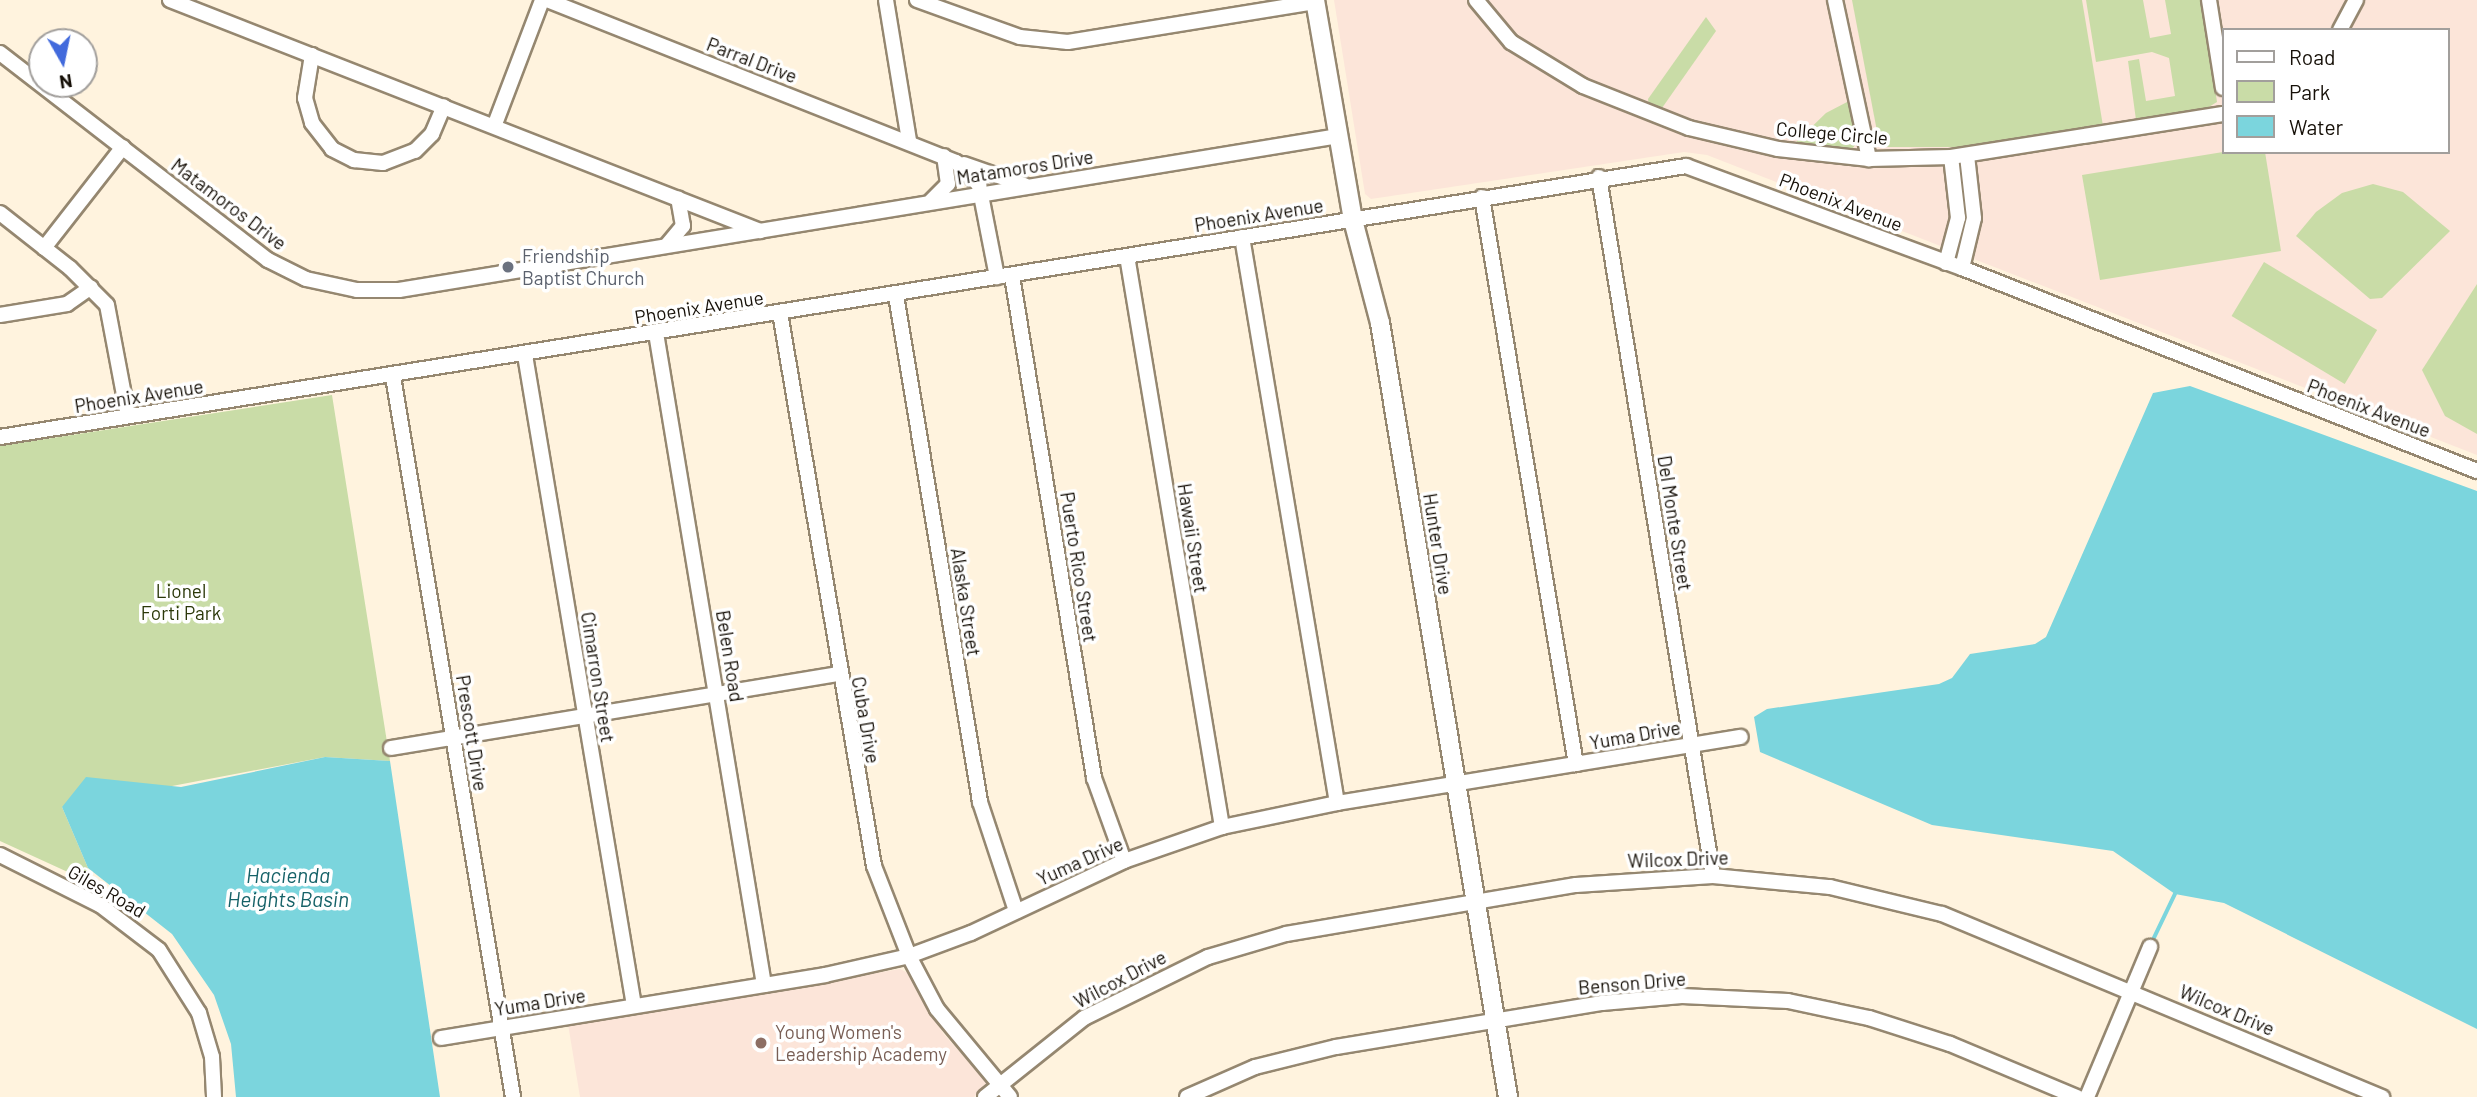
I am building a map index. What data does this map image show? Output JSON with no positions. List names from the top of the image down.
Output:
{
  "streets": {
    "main road": ["Hunter Drive"],
    "street": [
      "Parral Drive",
      "College Circle",
      "Matamoros Drive",
      "Phoenix Avenue",
      "Del Monte Street",
      "Hawaii Street",
      "Puerto Rico Street",
      "Alaska Street",
      "Belen Road",
      "Cimarron Street",
      "Cuba Drive",
      "Prescott Drive",
      "Yuma Drive",
      "Wilcox Drive",
      "Giles Road",
      "Benson Drive"
    ]
  },
  "crossings": [
    ["Parral Drive", "Matamoros Drive"],
    ["Parral Drive", "Puerto Rico Street"],
    ["Matamoros Drive", "Hunter Drive"],
    ["Matamoros Drive", "Puerto Rico Street"],
    ["Phoenix Avenue", "Del Monte Street"],
    ["Phoenix Avenue", "Hawaii Street"],
    ["Phoenix Avenue", "Hunter Drive"],
    ["Phoenix Avenue", "Puerto Rico Street"],
    ["Phoenix Avenue", "Alaska Street"],
    ["Phoenix Avenue", "Belen Road"],
    ["Phoenix Avenue", "Cimarron Street"],
    ["Phoenix Avenue", "Cuba Drive"],
    ["Phoenix Avenue", "Prescott Drive"],
    ["Del Monte Street", "Yuma Drive"],
    ["Del Monte Street", "Wilcox Drive"],
    ["Hawaii Street", "Yuma Drive"],
    ["Hunter Drive", "Yuma Drive"],
    ["Hunter Drive", "Wilcox Drive"],
    ["Hunter Drive", "Benson Drive"],
    ["Puerto Rico Street", "Yuma Drive"],
    ["Alaska Street", "Yuma Drive"],
    ["Belen Road", "Yuma Drive"],
    ["Cimarron Street", "Yuma Drive"],
    ["Cuba Drive", "Yuma Drive"],
    ["Cuba Drive", "Wilcox Drive"],
    ["Prescott Drive", "Yuma Drive"]
  ],
  "water": ["Hacienda Heights Basin"],
  "parks": ["Lionel Forti Park"],
  "places": ["Friendship Baptist Church", "Young Women's Leadership Academy"],
  "legend": ["Road", "Park", "Water"],
  "north": "bottom"
}
